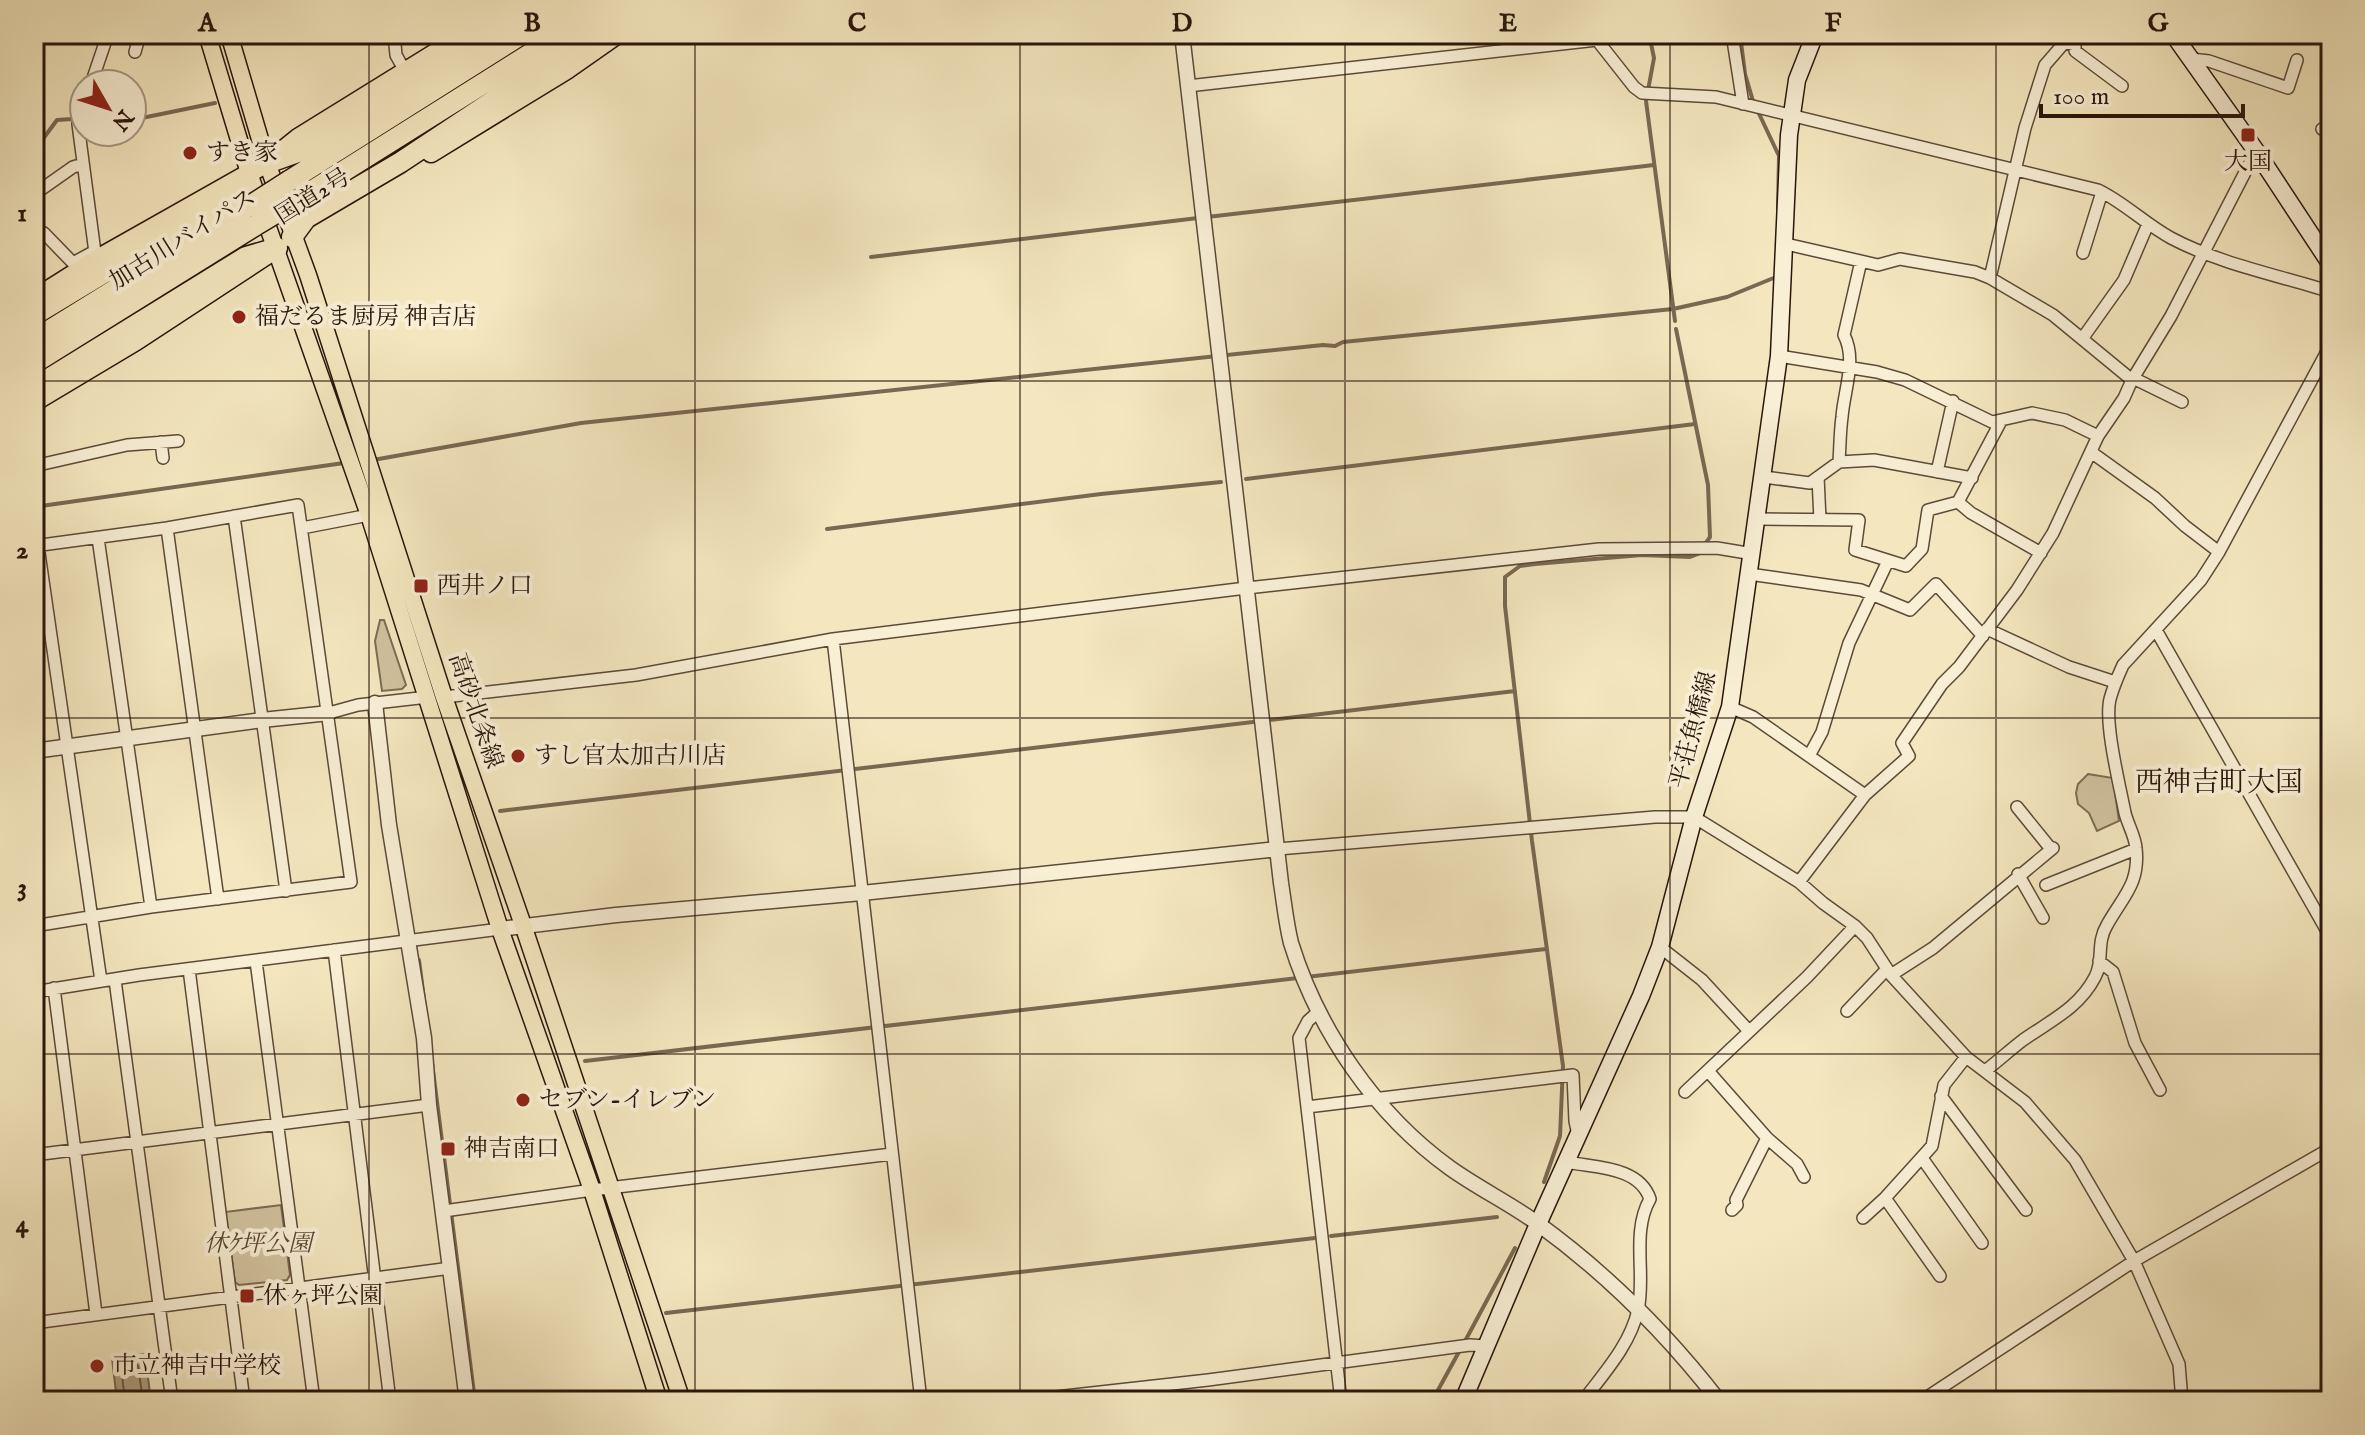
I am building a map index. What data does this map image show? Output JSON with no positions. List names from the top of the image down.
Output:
{
  "streets": {
    "highway": ["国道2号", "加古川バイパス"],
    "main road": ["高砂北条線", "平荘魚橋線"]
  },
  "crossings": [
    ["国道2号", "高砂北条線"]
  ],
  "districts": ["西神吉町大国"],
  "parks": ["休ｹ坪公園"],
  "places": {
    "transit": [
      "大国",
      "西井ノ口",
      "神吉南口",
      "休ヶ坪公園"
    ],
    "other": [
      "すき家",
      "福だるま厨房 神吉店",
      "すし官太加古川店",
      "セブン-イレブン",
      "市立神吉中学校"
    ]
  },
  "scale_bar": "100 m",
  "north": "bottom right",
  "grid": {
    "columns": [
      "A",
      "B",
      "C",
      "D",
      "E",
      "F",
      "G"
    ],
    "rows": [
      "1",
      "2",
      "3",
      "4"
    ]
  }
}
